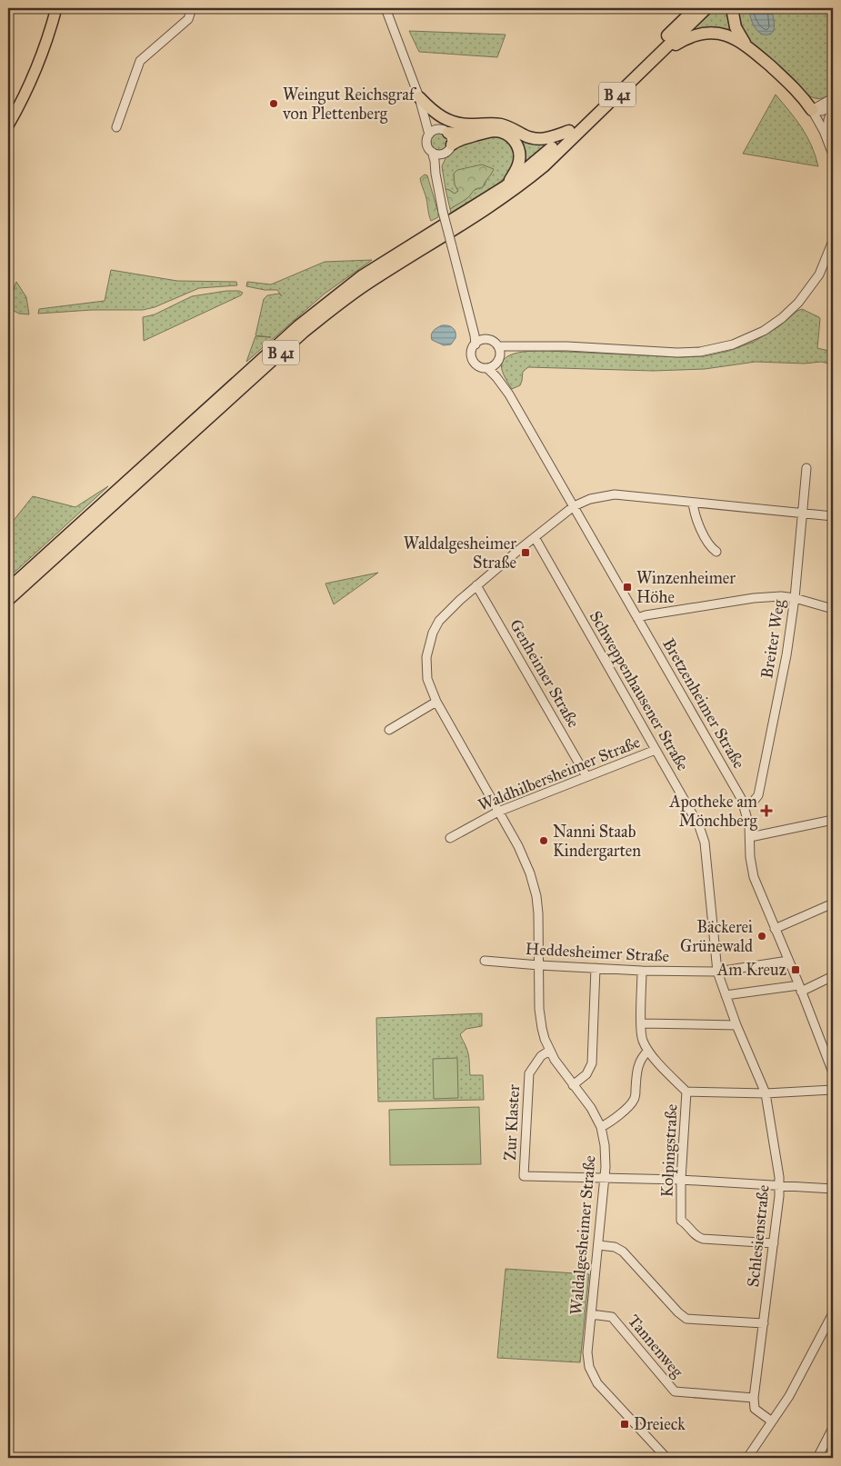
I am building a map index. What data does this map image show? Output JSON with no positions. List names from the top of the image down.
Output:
{
  "streets": {
    "highway": ["B 41"],
    "street": [
      "Breiter Weg",
      "Genheimer Straße",
      "Schweppenhausener Straße",
      "Bretzenheimer Straße",
      "Waldhilbersheimer Straße",
      "Heddesheimer Straße",
      "Zur Klaster",
      "Kolpingstraße",
      "Waldalgesheimer Straße",
      "Schlesienstraße",
      "Tannenweg"
    ]
  },
  "crossings": [
    ["Breiter Weg", "Bretzenheimer Straße"],
    ["Breiter Weg", "Waldalgesheimer Straße"],
    ["Genheimer Straße", "Waldhilbersheimer Straße"],
    ["Genheimer Straße", "Waldalgesheimer Straße"],
    ["Schweppenhausener Straße", "Waldhilbersheimer Straße"],
    ["Schweppenhausener Straße", "Heddesheimer Straße"],
    ["Schweppenhausener Straße", "Waldalgesheimer Straße"],
    ["Schweppenhausener Straße", "Schlesienstraße"],
    ["Bretzenheimer Straße", "Heddesheimer Straße"],
    ["Bretzenheimer Straße", "Waldalgesheimer Straße"],
    ["Waldhilbersheimer Straße", "Waldalgesheimer Straße"],
    ["Heddesheimer Straße", "Kolpingstraße"],
    ["Heddesheimer Straße", "Waldalgesheimer Straße"],
    ["Heddesheimer Straße", "Schlesienstraße"],
    ["Zur Klaster", "Waldalgesheimer Straße"],
    ["Kolpingstraße", "Schlesienstraße"],
    ["Waldalgesheimer Straße", "Tannenweg"],
    ["Schlesienstraße", "Tannenweg"]
  ],
  "places": {
    "other": ["Weingut Reichsgraf von Plettenberg", "Nanni Staab Kindergarten", "Bäckerei Grünewald"],
    "transit": [
      "Waldalgesheimer Straße",
      "Winzenheimer Höhe",
      "Am Kreuz",
      "Dreieck"
    ],
    "health": ["Apotheke am Mönchberg"]
  }
}
